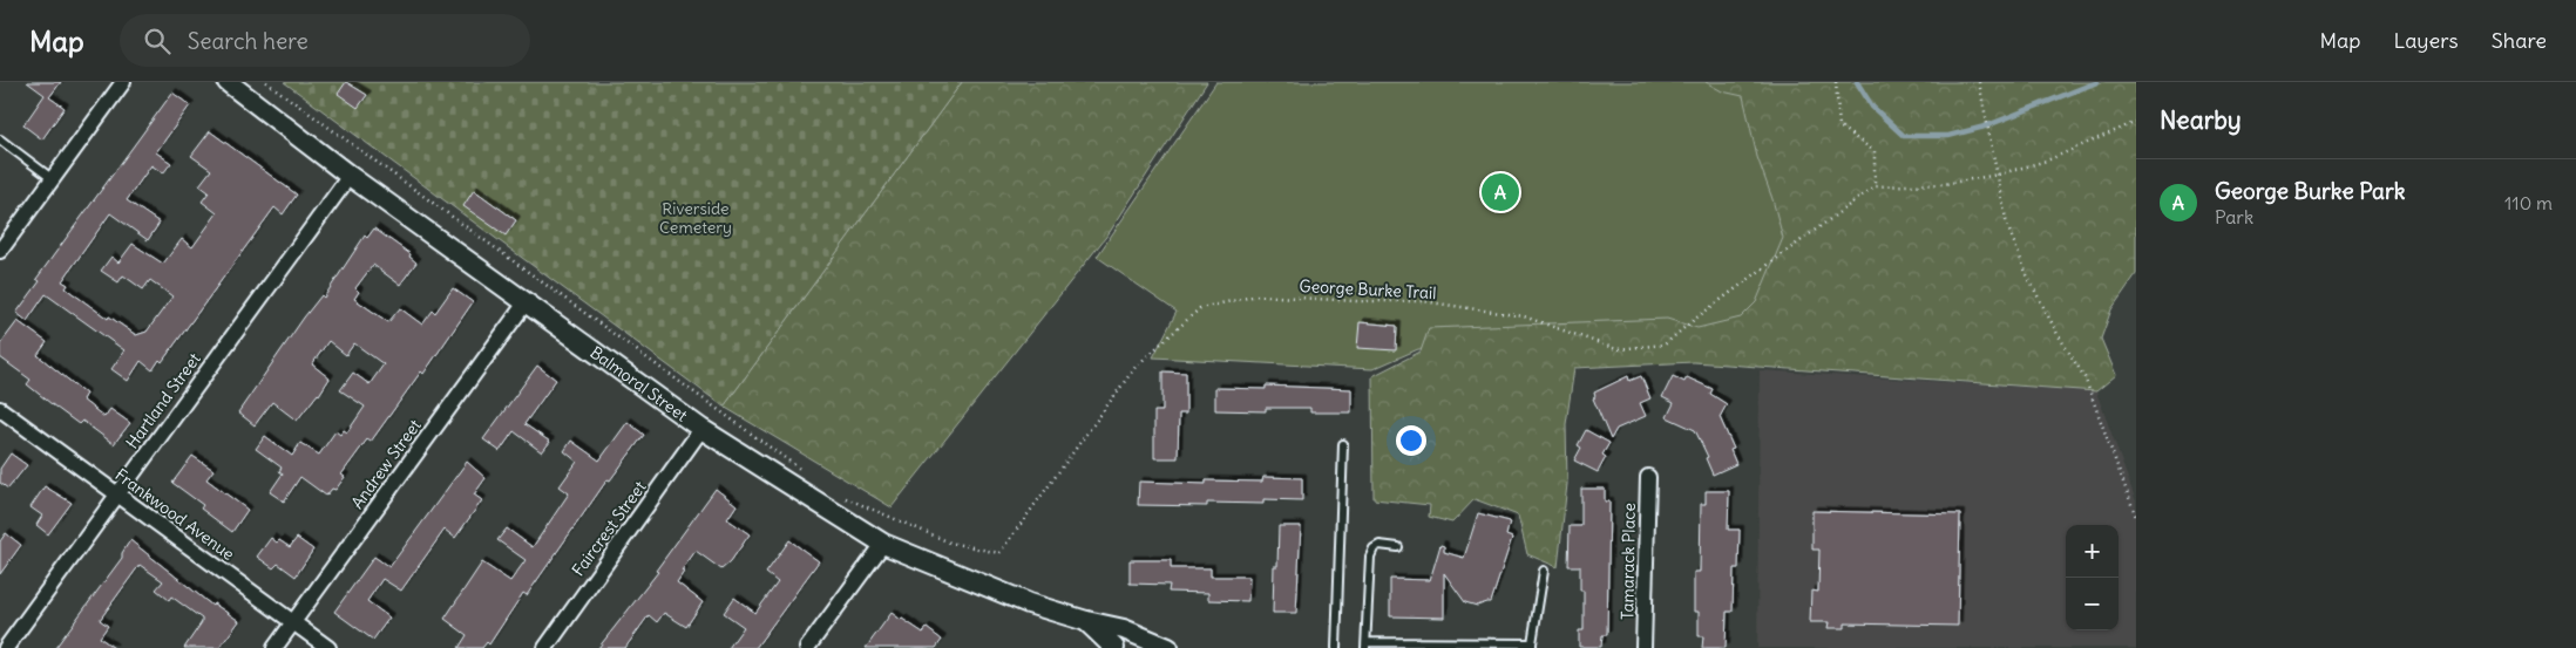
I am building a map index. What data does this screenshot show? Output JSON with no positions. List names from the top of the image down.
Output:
{
  "streets": {
    "main road": ["Balmoral Street"],
    "street": [
      "Hartland Street",
      "Andrew Street",
      "Frankwood Avenue",
      "Faircrest Street",
      "Tamarack Place"
    ],
    "path": ["George Burke Trail"]
  },
  "crossings": [
    ["Balmoral Street", "Hartland Street"],
    ["Balmoral Street", "Andrew Street"],
    ["Balmoral Street", "Faircrest Street"],
    ["Hartland Street", "Frankwood Avenue"],
    ["Andrew Street", "Frankwood Avenue"]
  ],
  "parks": ["Riverside Cemetery"],
  "page": {
    "header": "Map",
    "search": "Search here",
    "nav": ["Map", "Layers", "Share"],
    "heading": "Nearby",
    "list": [
      {
        "mark": "A",
        "name": "George Burke Park",
        "note": "Park",
        "value": "110 m"
      }
    ],
    "pins": "A",
    "map_buttons": ["+", "−"]
  }
}
